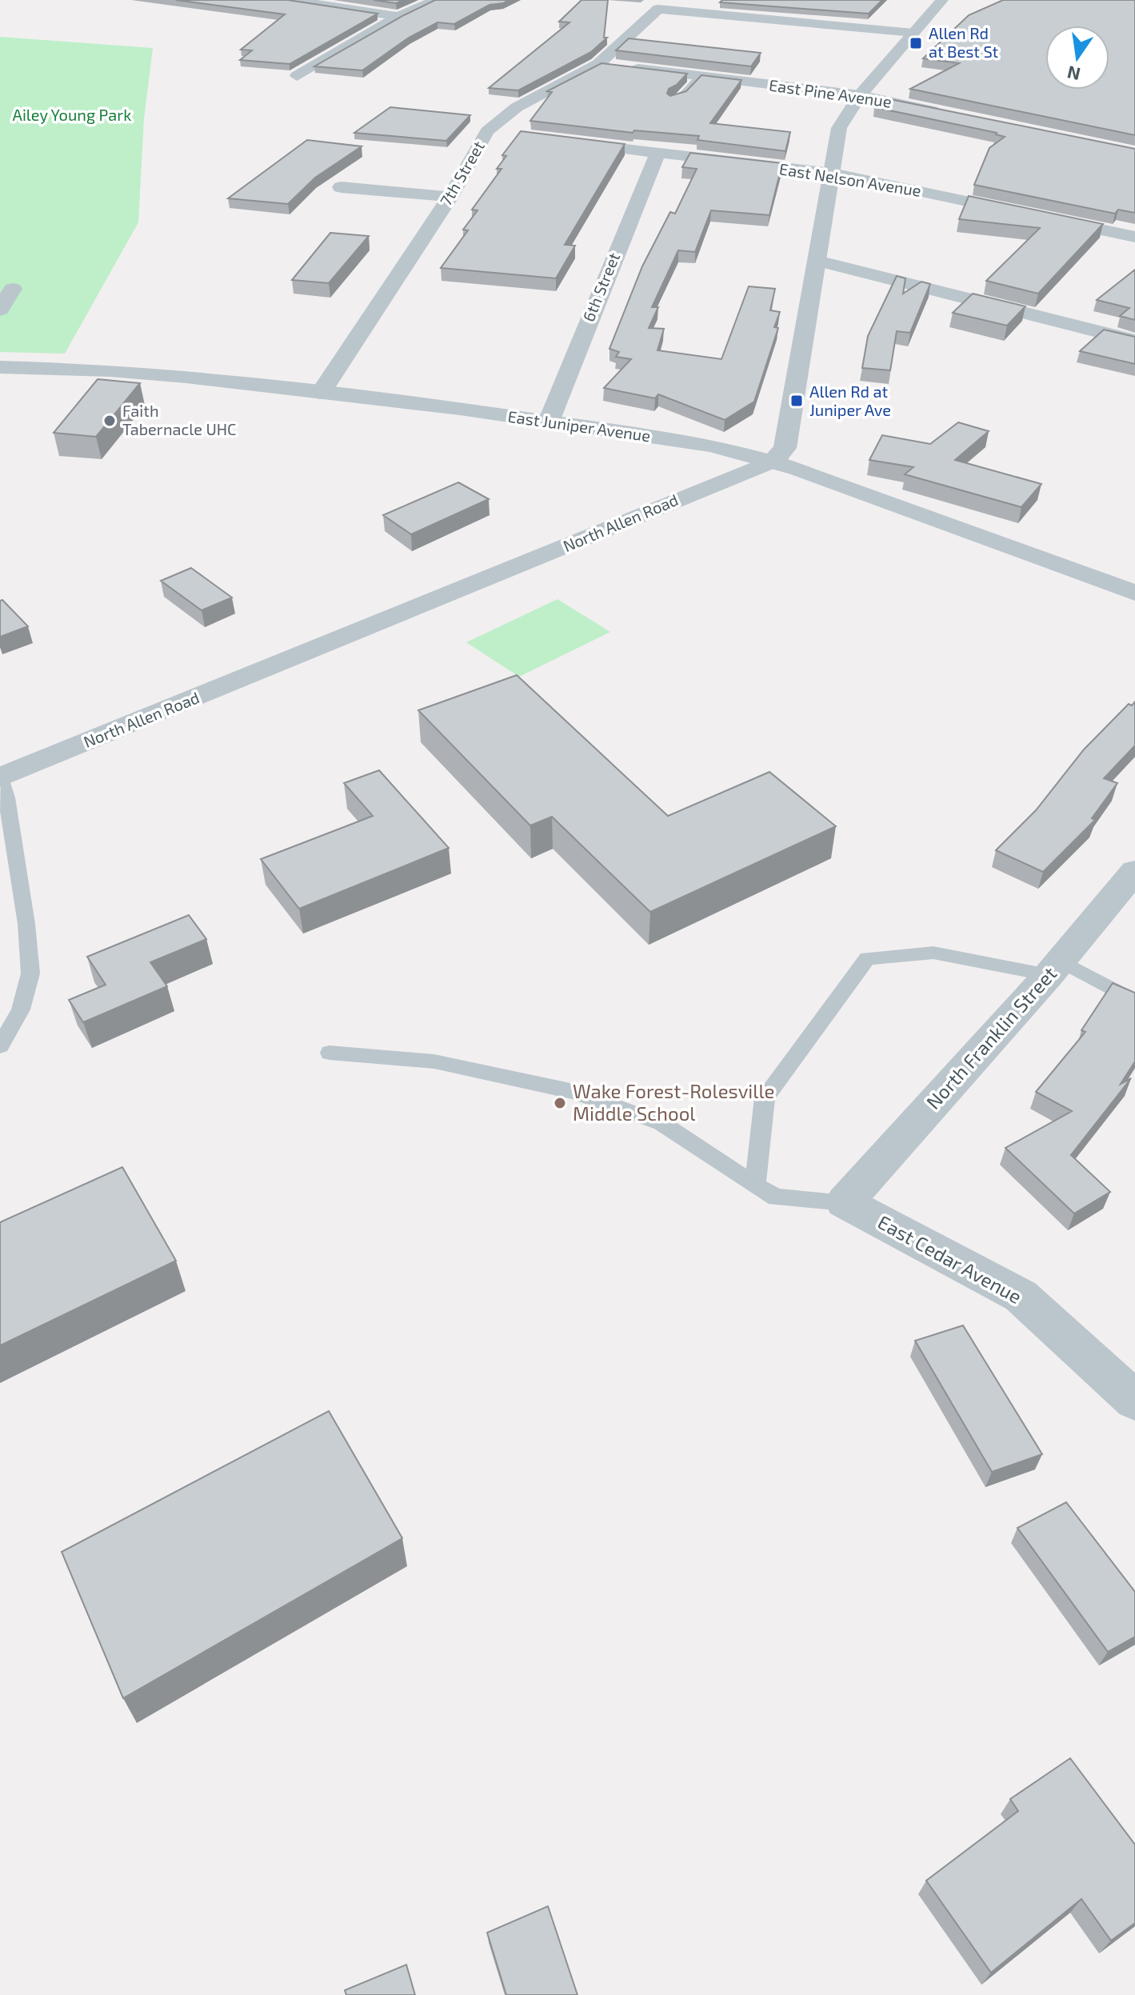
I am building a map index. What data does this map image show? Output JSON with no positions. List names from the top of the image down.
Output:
{
  "streets": {
    "street": [
      "East Pine Avenue",
      "7th Street",
      "East Nelson Avenue",
      "6th Street",
      "East Juniper Avenue",
      "North Allen Road",
      "North Franklin Street",
      "East Cedar Avenue"
    ]
  },
  "crossings": [
    ["East Pine Avenue", "7th Street"],
    ["7th Street", "East Juniper Avenue"],
    ["East Nelson Avenue", "6th Street"],
    ["6th Street", "East Juniper Avenue"],
    ["East Juniper Avenue", "North Allen Road"],
    ["North Franklin Street", "East Cedar Avenue"]
  ],
  "parks": ["Ailey Young Park"],
  "places": {
    "transit": ["Allen Rd at Best St", "Allen Rd at Juniper Ave"],
    "other": ["Faith Tabernacle UHC", "Wake Forest-Rolesville Middle School"]
  },
  "north": "bottom"
}
